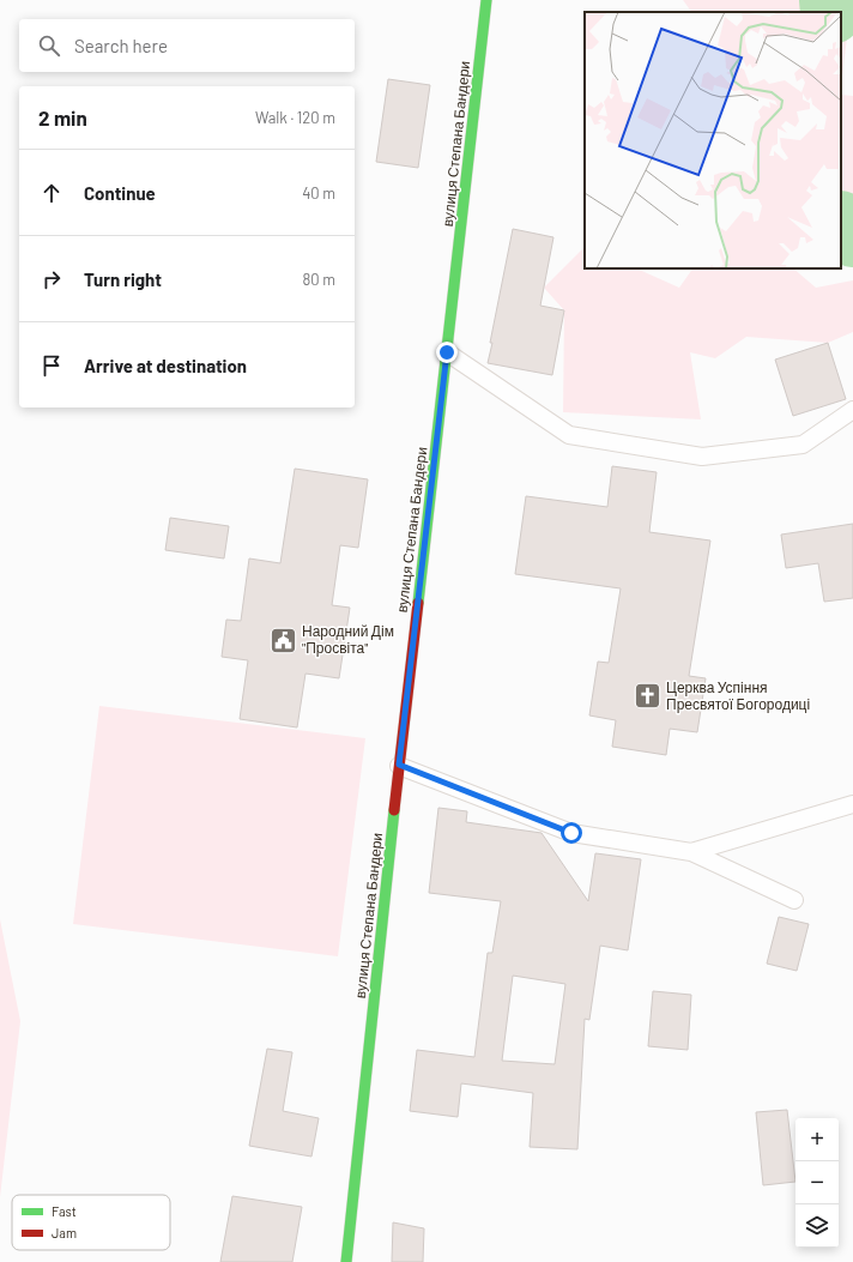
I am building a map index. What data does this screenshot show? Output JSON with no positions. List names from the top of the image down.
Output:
{
  "streets": {
    "main road": ["вулиця Степана Бандери"]
  },
  "places": {
    "public building": ["Народний Дім \"Просвіта\""],
    "church": ["Церква Успіння Пресвятої Богородиці"]
  },
  "legend": ["Fast", "Jam"],
  "page": {
    "search": "Search here",
    "heading": ["2 min", "Walk · 120 m"],
    "list": [
      ["Continue", "40 m"],
      ["Turn right", "80 m"],
      "Arrive at destination"
    ],
    "map_buttons": ["+", "−"]
  }
}
